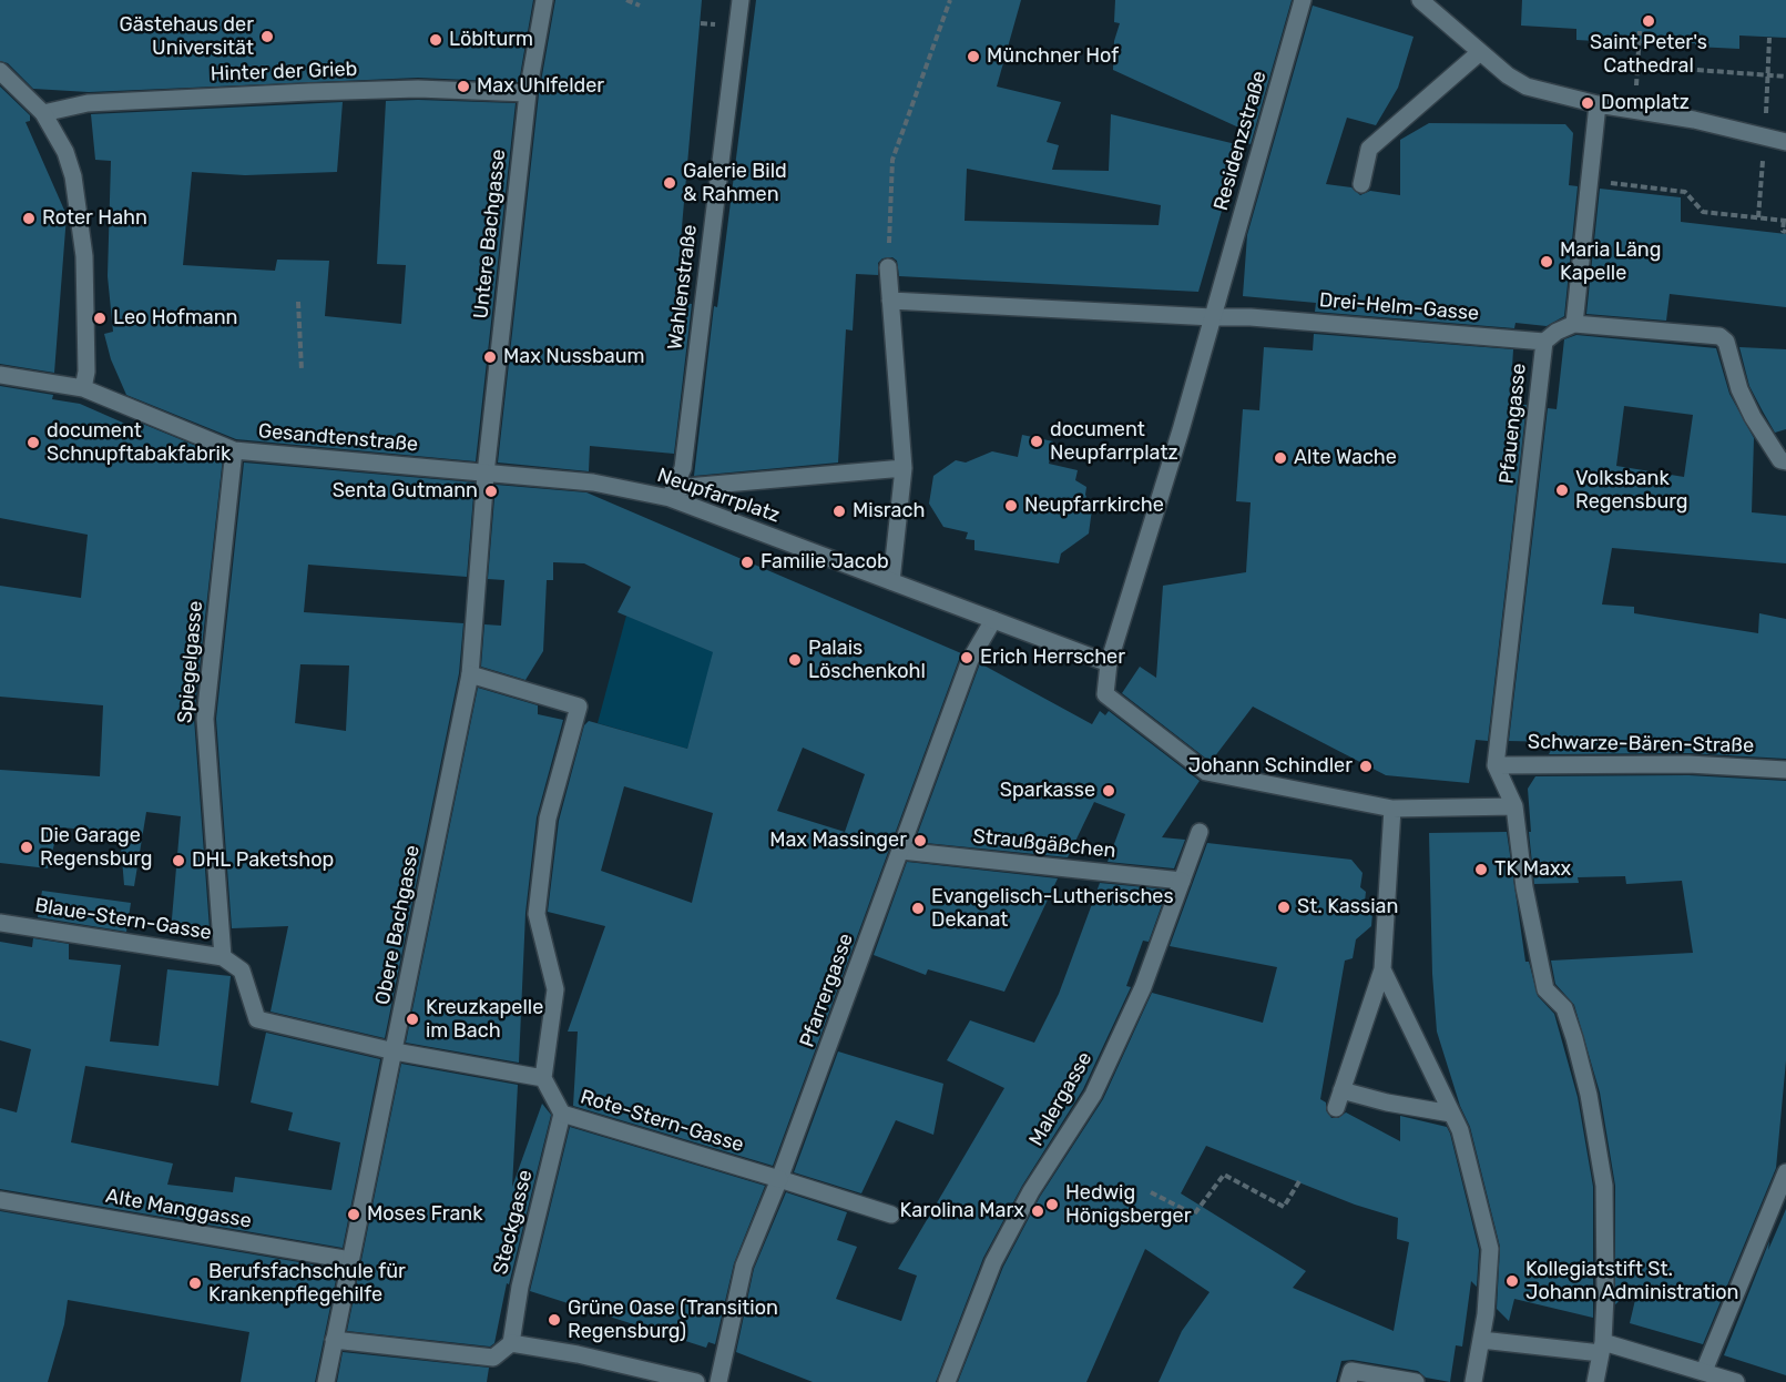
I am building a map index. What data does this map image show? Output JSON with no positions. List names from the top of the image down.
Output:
{
  "streets": {
    "street": [
      "Hinter der Grieb",
      "Residenzstraße",
      "Untere Bachgasse",
      "Wahlenstraße",
      "Drei-Helm-Gasse",
      "Pfauengasse",
      "Gesandtenstraße",
      "Neupfarrplatz",
      "Spiegelgasse",
      "Schwarze-Bären-Straße",
      "Straußgäßchen",
      "Blaue-Stern-Gasse",
      "Obere Bachgasse",
      "Pfarrergasse",
      "Malergasse",
      "Rote-Stern-Gasse",
      "Alte Manggasse",
      "Steckgasse"
    ]
  },
  "crossings": [
    ["Hinter der Grieb", "Untere Bachgasse"],
    ["Residenzstraße", "Drei-Helm-Gasse"],
    ["Untere Bachgasse", "Gesandtenstraße"],
    ["Untere Bachgasse", "Neupfarrplatz"],
    ["Untere Bachgasse", "Obere Bachgasse"],
    ["Wahlenstraße", "Neupfarrplatz"],
    ["Drei-Helm-Gasse", "Pfauengasse"],
    ["Pfauengasse", "Schwarze-Bären-Straße"],
    ["Gesandtenstraße", "Neupfarrplatz"],
    ["Gesandtenstraße", "Spiegelgasse"],
    ["Gesandtenstraße", "Obere Bachgasse"],
    ["Neupfarrplatz", "Obere Bachgasse"],
    ["Neupfarrplatz", "Pfarrergasse"],
    ["Spiegelgasse", "Blaue-Stern-Gasse"],
    ["Straußgäßchen", "Pfarrergasse"],
    ["Straußgäßchen", "Malergasse"],
    ["Blaue-Stern-Gasse", "Obere Bachgasse"],
    ["Obere Bachgasse", "Alte Manggasse"],
    ["Pfarrergasse", "Rote-Stern-Gasse"],
    ["Rote-Stern-Gasse", "Steckgasse"]
  ],
  "places": [
    "Saint Peter's Cathedral",
    "Gästehaus der Universität",
    "Löblturm",
    "Münchner Hof",
    "Max Uhlfelder",
    "Domplatz",
    "Galerie Bild & Rahmen",
    "Roter Hahn",
    "Maria Läng Kapelle",
    "Leo Hofmann",
    "Max Nussbaum",
    "document Neupfarrplatz",
    "document Schnupftabakfabrik",
    "Alte Wache",
    "Volksbank Regensburg",
    "Senta Gutmann",
    "Neupfarrkirche",
    "Misrach",
    "Familie Jacob",
    "Erich Herrscher",
    "Palais Löschenkohl",
    "Johann Schindler",
    "Sparkasse",
    "Max Massinger",
    "Die Garage Regensburg",
    "DHL Paketshop",
    "TK Maxx",
    "St. Kassian",
    "Evangelisch-Lutherisches Dekanat",
    "Kreuzkapelle im Bach",
    "Hedwig Hönigsberger",
    "Karolina Marx",
    "Moses Frank",
    "Kollegiatstift St. Johann Administration",
    "Berufsfachschule für Krankenpflegehilfe",
    "Grüne Oase (Transition Regensburg)"
  ]
}
